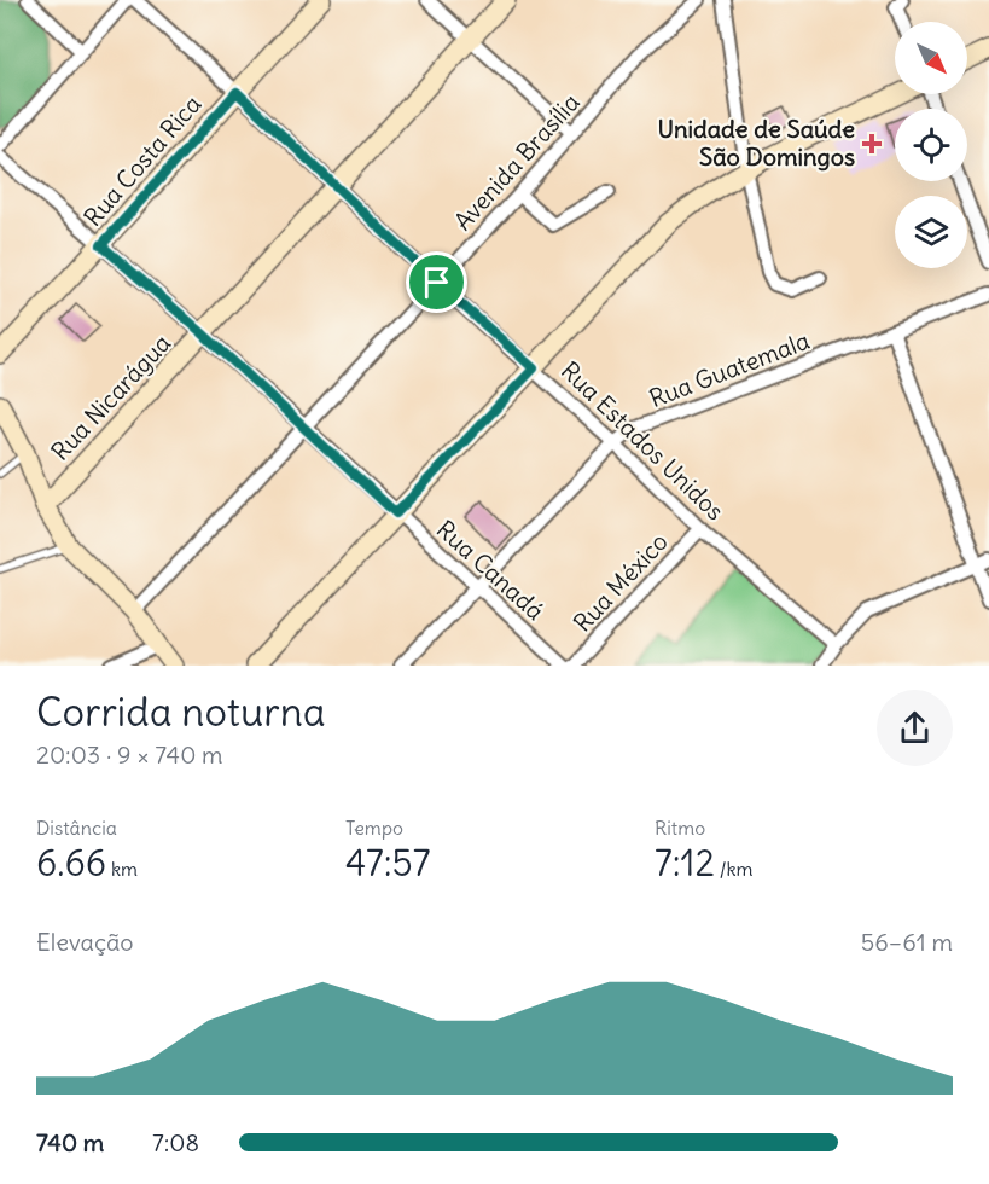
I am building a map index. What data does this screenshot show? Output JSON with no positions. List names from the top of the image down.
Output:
{
  "streets": {
    "main road": ["Rua Costa Rica", "Rua Nicarágua"],
    "street": [
      "Avenida Brasília",
      "Rua Guatemala",
      "Rua Estados Unidos",
      "Rua Canadá",
      "Rua México"
    ]
  },
  "crossings": [
    ["Rua Costa Rica", "Rua Estados Unidos"],
    ["Rua Costa Rica", "Rua Canadá"],
    ["Avenida Brasília", "Rua Estados Unidos"],
    ["Avenida Brasília", "Rua Canadá"],
    ["Rua Guatemala", "Rua Estados Unidos"],
    ["Rua Guatemala", "Rua Canadá"],
    ["Rua Nicarágua", "Rua Estados Unidos"],
    ["Rua Nicarágua", "Rua Canadá"],
    ["Rua Estados Unidos", "Rua México"]
  ],
  "places": {
    "health": ["Unidade de Saúde São Domingos"]
  },
  "north": "bottom right",
  "page": {
    "heading": ["Corrida noturna", "20:03 · 9 × 740 m"],
    "stats": [
      ["Distância", "6.66 km"],
      ["Tempo", "47:57"],
      ["Ritmo", "7:12 /km"]
    ],
    "chart": ["Elevação", "56–61 m"],
    "list": [
      {
        "name": "740 m",
        "note": "7:08"
      }
    ]
  }
}
